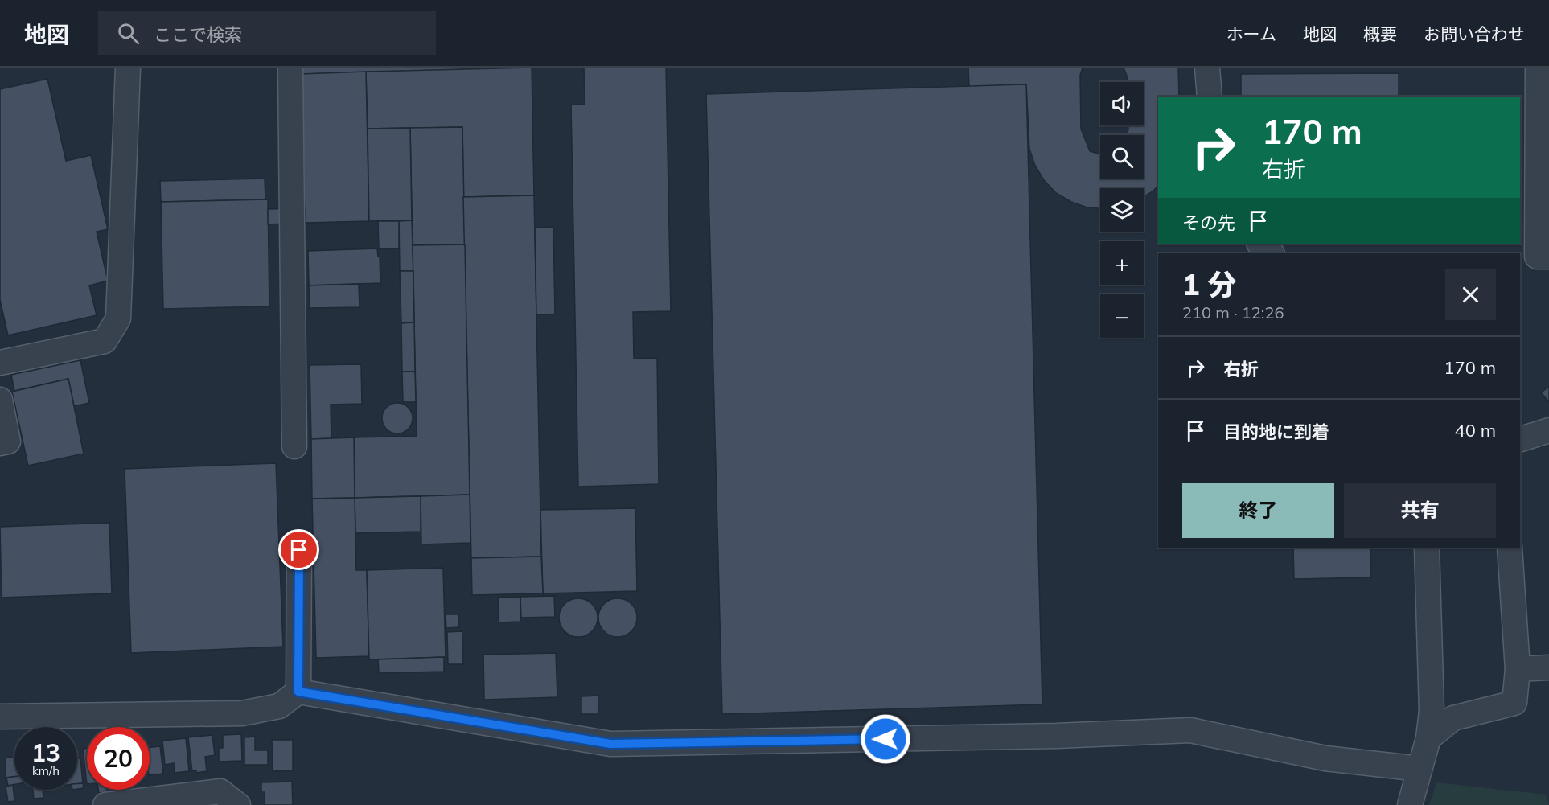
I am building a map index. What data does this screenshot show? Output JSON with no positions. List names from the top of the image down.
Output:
{
  "page": {
    "header": "地図",
    "search": "ここで検索",
    "nav": [
      "ホーム",
      "地図",
      "概要",
      "お問い合わせ"
    ],
    "map_buttons": ["+", "−"],
    "turn": ["170 m", "右折"],
    "then": "その先",
    "heading": ["1 分", "210 m · 12:26"],
    "list": [
      {
        "name": "右折",
        "value": "170 m"
      },
      {
        "name": "目的地に到着",
        "value": "40 m"
      }
    ],
    "buttons": ["終了", "共有"],
    "speed": "13 km/h",
    "limit": "20"
  }
}
